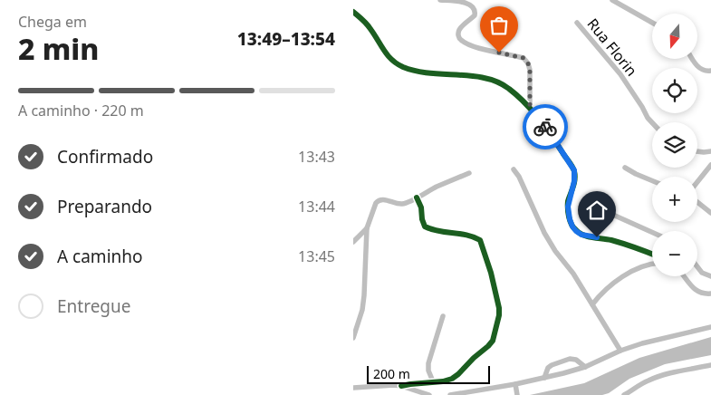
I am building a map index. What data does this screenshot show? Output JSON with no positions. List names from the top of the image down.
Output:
{
  "streets": {
    "street": ["Rua Florin"]
  },
  "scale_bar": "200 m",
  "north": "bottom",
  "page": {
    "heading": ["2 min", "Chega em", "13:49–13:54"],
    "map_buttons": ["+", "−"],
    "bar": "A caminho · 220 m",
    "list": [
      ["Confirmado", "13:43"],
      ["Preparando", "13:44"],
      ["A caminho", "13:45"],
      "Entregue"
    ],
    "scale": "200 m"
  }
}
